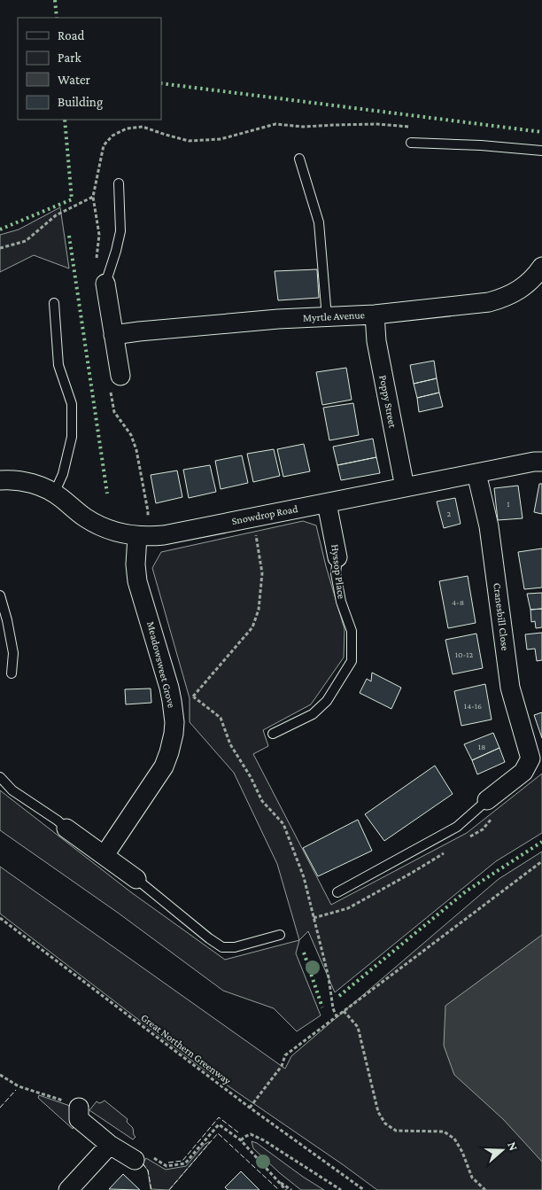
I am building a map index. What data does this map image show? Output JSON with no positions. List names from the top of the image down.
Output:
{
  "streets": {
    "street": [
      "Myrtle Avenue",
      "Poppy Street",
      "Snowdrop Road",
      "Hyssop Place",
      "Cranesbill Close",
      "Meadowsweet Grove"
    ],
    "path": ["Great Northern Greenway"]
  },
  "crossings": [
    ["Myrtle Avenue", "Poppy Street"],
    ["Poppy Street", "Snowdrop Road"],
    ["Snowdrop Road", "Hyssop Place"],
    ["Snowdrop Road", "Cranesbill Close"],
    ["Snowdrop Road", "Meadowsweet Grove"]
  ],
  "house_numbers": [
    "1",
    "2",
    "4-8",
    "10-12",
    "14-16",
    "18"
  ],
  "legend": [
    "Road",
    "Park",
    "Water",
    "Building"
  ],
  "north": "right"
}
